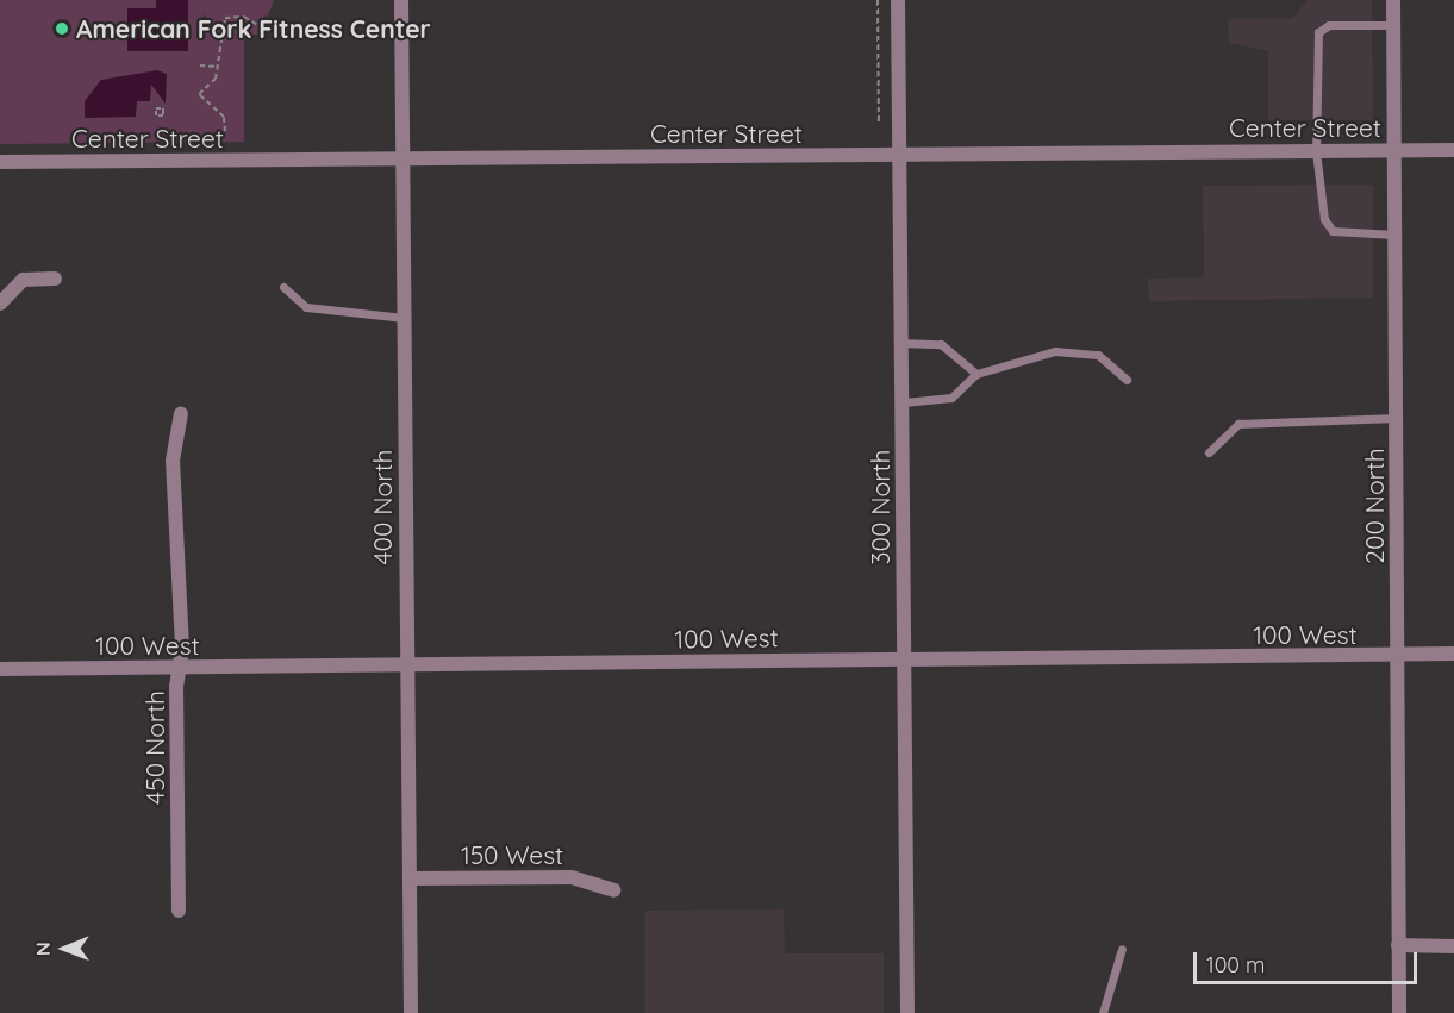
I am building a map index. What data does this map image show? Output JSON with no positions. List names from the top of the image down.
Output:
{
  "streets": {
    "street": [
      "Center Street",
      "200 North",
      "400 North",
      "300 North",
      "100 West",
      "450 North",
      "150 West"
    ]
  },
  "crossings": [
    ["Center Street", "200 North"],
    ["Center Street", "400 North"],
    ["Center Street", "300 North"],
    ["200 North", "100 West"],
    ["400 North", "100 West"],
    ["400 North", "150 West"],
    ["300 North", "100 West"],
    ["100 West", "450 North"]
  ],
  "places": ["American Fork Fitness Center"],
  "scale_bar": "100 m",
  "north": "left"
}
